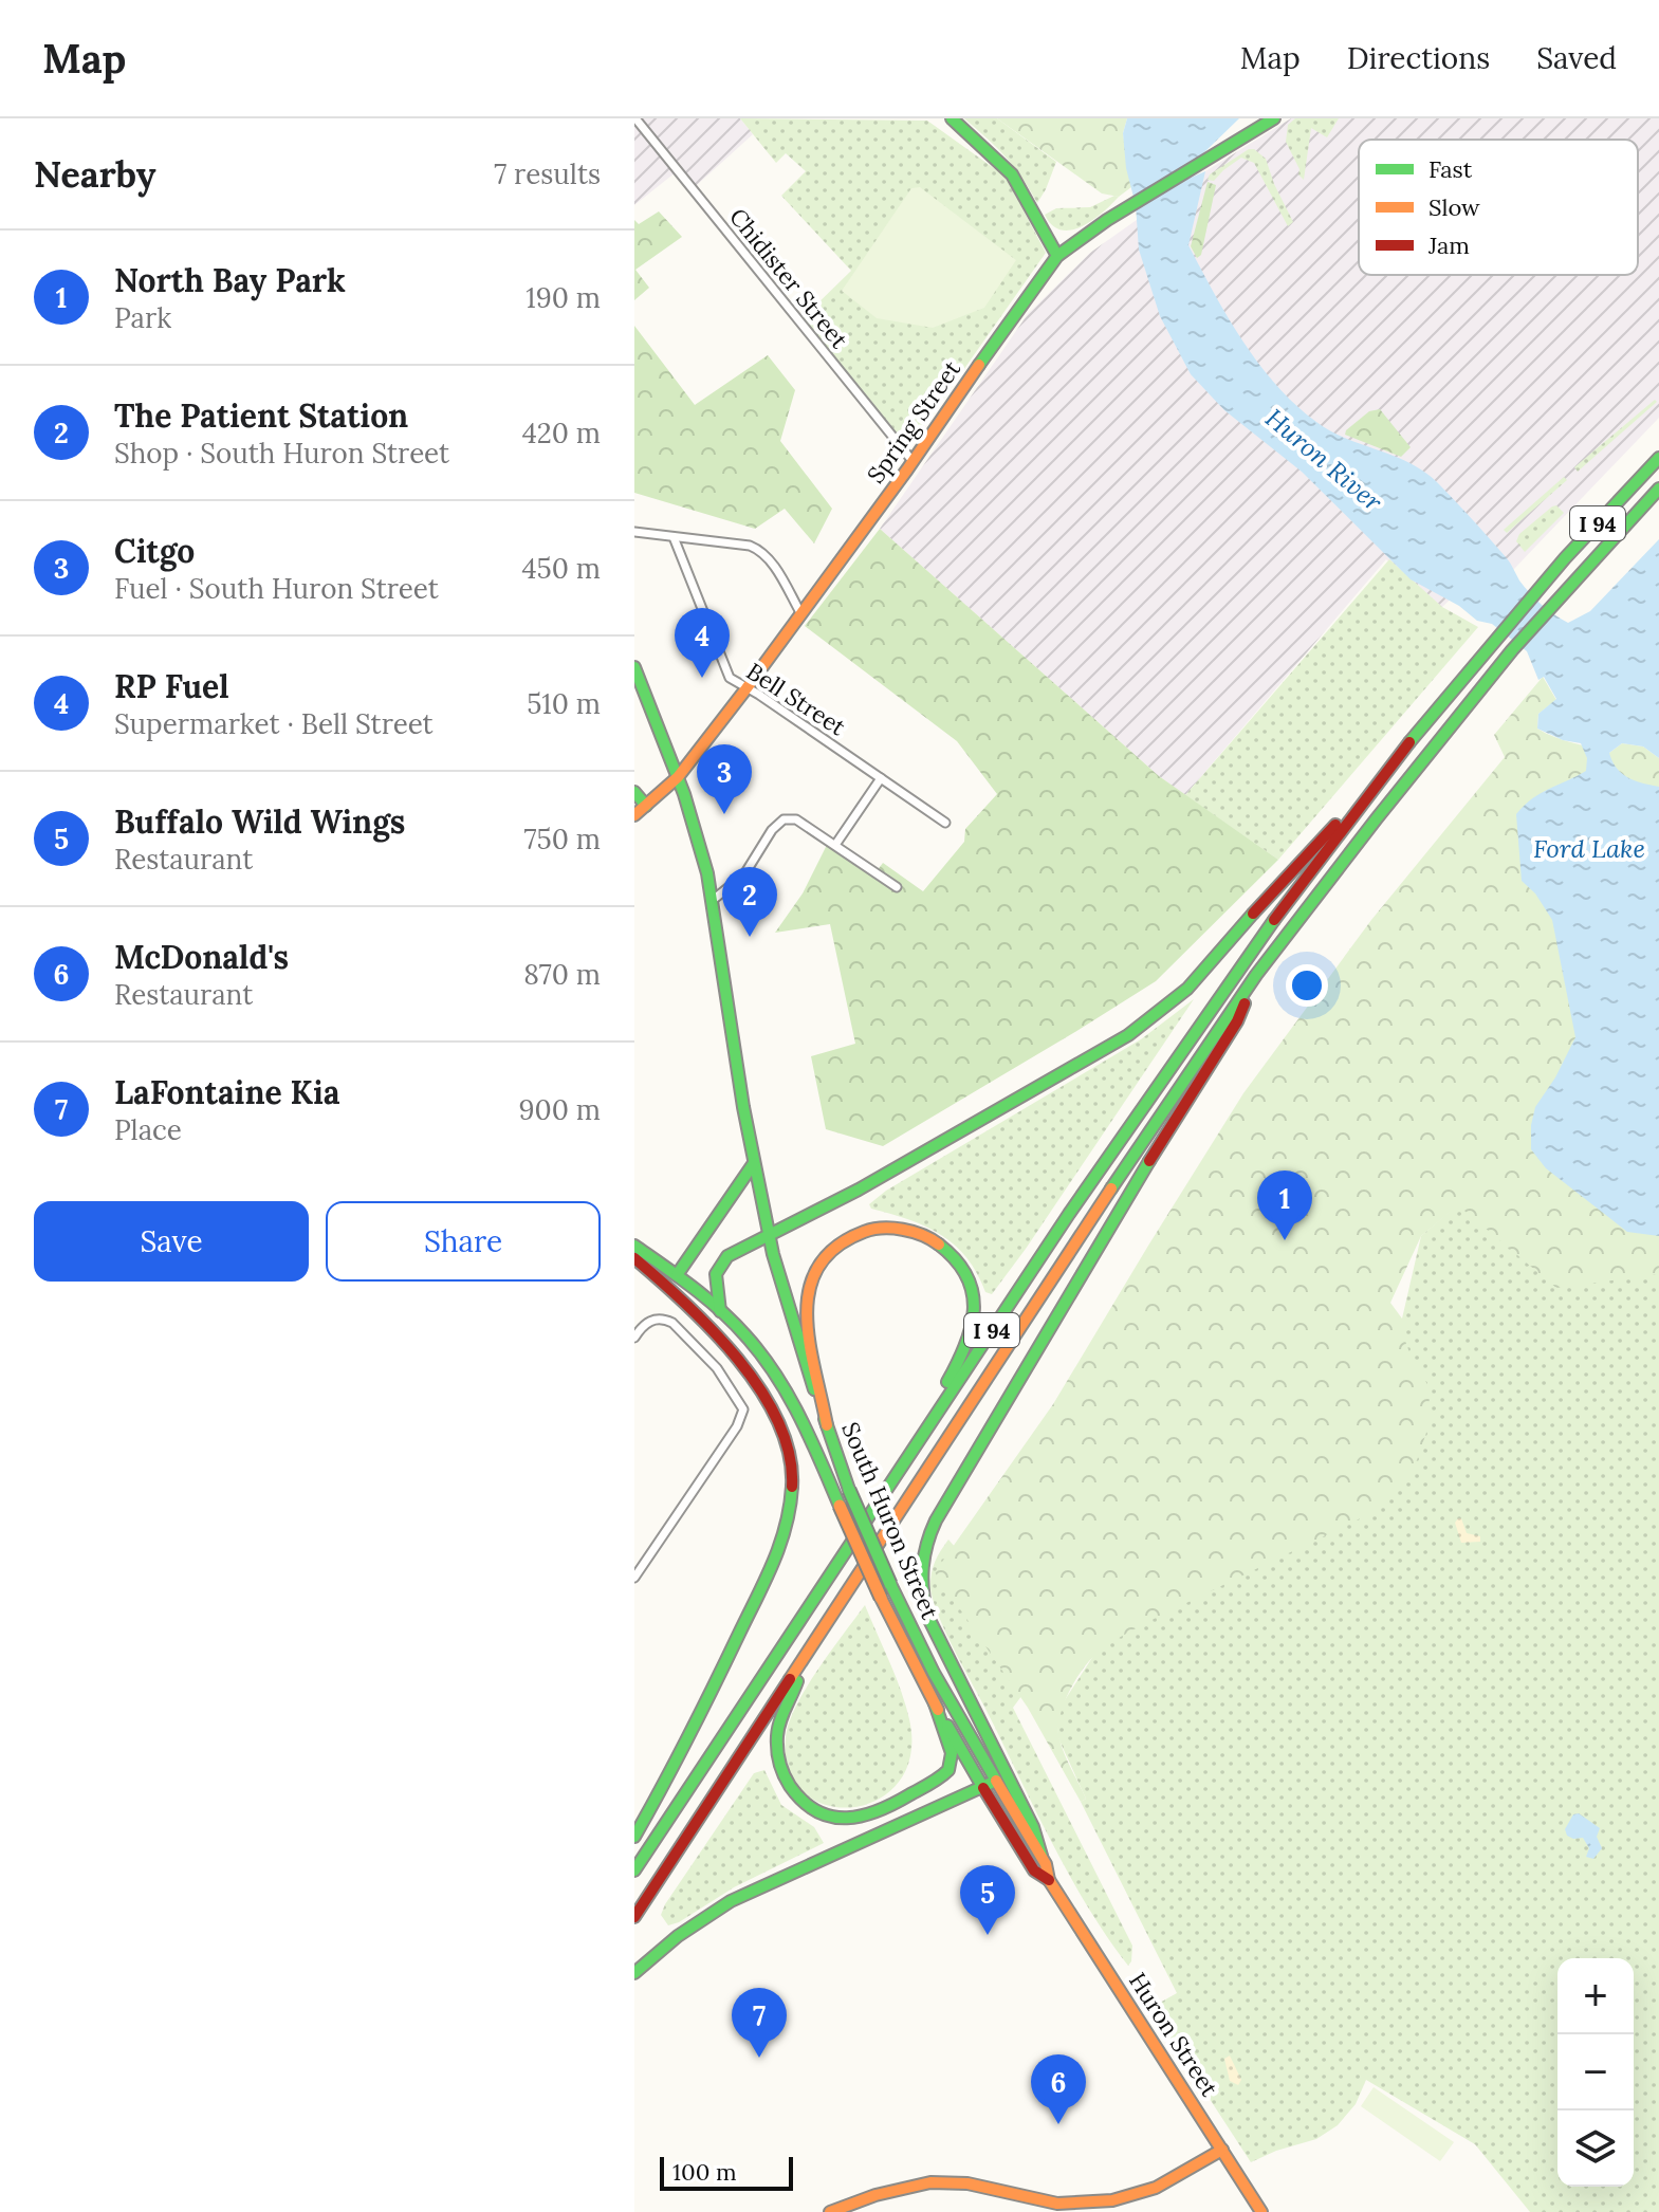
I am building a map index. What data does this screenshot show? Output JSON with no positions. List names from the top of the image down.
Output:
{
  "streets": {
    "main road": [
      "Spring Street",
      "I 94",
      "South Huron Street",
      "Huron Street"
    ],
    "street": ["Chidister Street", "Bell Street"]
  },
  "crossings": [
    ["Chidister Street", "Spring Street"],
    ["Spring Street", "Bell Street"],
    ["Spring Street", "South Huron Street"],
    ["South Huron Street", "Huron Street"]
  ],
  "water": ["Huron River", "Ford Lake"],
  "legend": ["Fast", "Slow", "Jam"],
  "scale_bar": "100 m",
  "page": {
    "header": "Map",
    "nav": ["Map", "Directions", "Saved"],
    "heading": ["Nearby", "7 results"],
    "list": [
      {
        "mark": "1",
        "name": "North Bay Park",
        "note": "Park",
        "value": "190 m"
      },
      {
        "mark": "2",
        "name": "The Patient Station",
        "note": "Shop · South Huron Street",
        "value": "420 m"
      },
      {
        "mark": "3",
        "name": "Citgo",
        "note": "Fuel · South Huron Street",
        "value": "450 m"
      },
      {
        "mark": "4",
        "name": "RP Fuel",
        "note": "Supermarket · Bell Street",
        "value": "510 m"
      },
      {
        "mark": "5",
        "name": "Buffalo Wild Wings",
        "note": "Restaurant",
        "value": "750 m"
      },
      {
        "mark": "6",
        "name": "McDonald's",
        "note": "Restaurant",
        "value": "870 m"
      },
      {
        "mark": "7",
        "name": "LaFontaine Kia",
        "note": "Place",
        "value": "900 m"
      }
    ],
    "pins": [
      "4",
      "3",
      "2",
      "1",
      "5",
      "7",
      "6"
    ],
    "buttons": ["Save", "Share"],
    "map_buttons": ["+", "−"],
    "scale": "100 m"
  }
}
